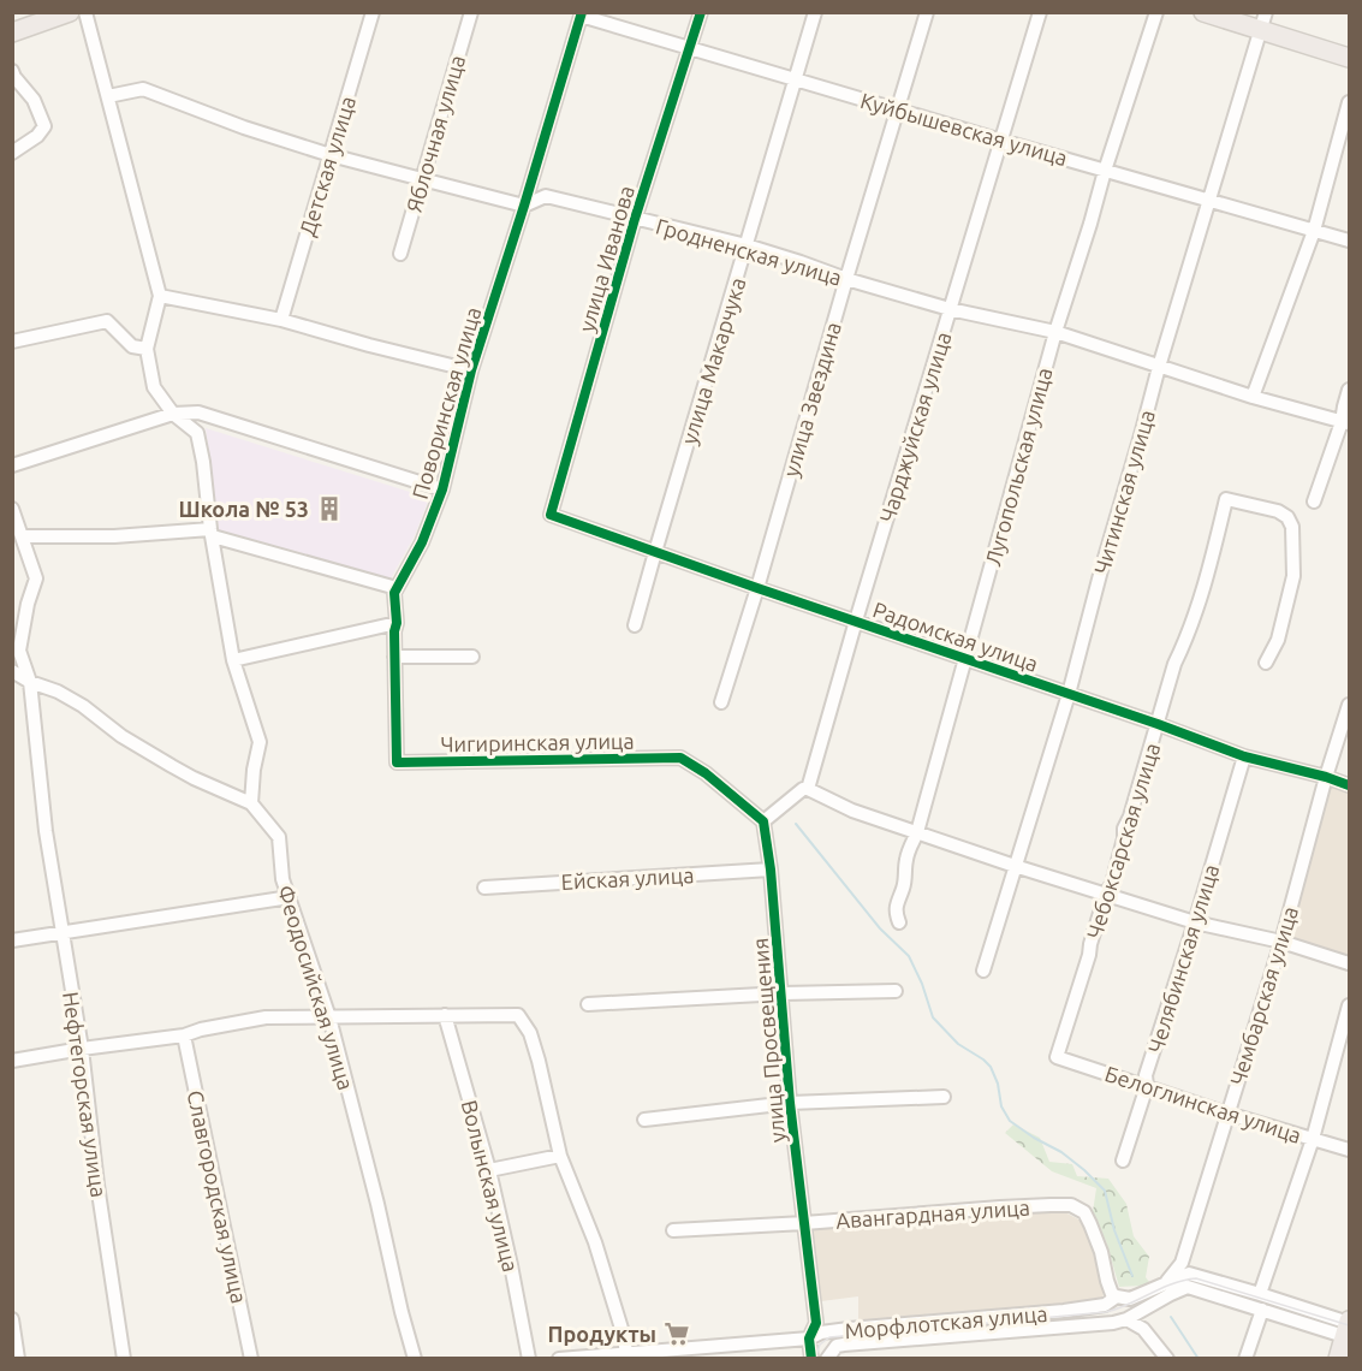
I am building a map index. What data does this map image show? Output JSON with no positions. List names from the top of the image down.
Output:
{
  "streets": {
    "street": [
      "Куйбышевская улица",
      "Яблочная улица",
      "Детская улица",
      "Гродненская улица",
      "улица Иванова",
      "улица Макарчука",
      "улица Звездина",
      "Поворинская улица",
      "Чарджуйская улица",
      "Лугопольская улица",
      "Читинская улица",
      "Радомская улица",
      "Чигиринская улица",
      "Чебоксарская улица",
      "Ейская улица",
      "Челябинская улица",
      "Феодосийская улица",
      "Чембарская улица",
      "улица Просвещения",
      "Нефтегорская улица",
      "Белоглинская улица",
      "Волынская улица",
      "Славгородская улица",
      "Авангардная улица",
      "Морфлотская улица"
    ]
  },
  "crossings": [
    ["Куйбышевская улица", "улица Иванова"],
    ["Куйбышевская улица", "улица Макарчука"],
    ["Куйбышевская улица", "улица Звездина"],
    ["Куйбышевская улица", "Поворинская улица"],
    ["Куйбышевская улица", "Чарджуйская улица"],
    ["Куйбышевская улица", "Лугопольская улица"],
    ["Куйбышевская улица", "Читинская улица"],
    ["Яблочная улица", "Гродненская улица"],
    ["Детская улица", "Гродненская улица"],
    ["Гродненская улица", "улица Иванова"],
    ["Гродненская улица", "улица Макарчука"],
    ["Гродненская улица", "улица Звездина"],
    ["Гродненская улица", "Поворинская улица"],
    ["Гродненская улица", "Чарджуйская улица"],
    ["Гродненская улица", "Лугопольская улица"],
    ["Гродненская улица", "Читинская улица"],
    ["улица Иванова", "Радомская улица"],
    ["улица Макарчука", "Радомская улица"],
    ["улица Звездина", "Радомская улица"],
    ["Поворинская улица", "Чигиринская улица"],
    ["Чарджуйская улица", "Радомская улица"],
    ["Лугопольская улица", "Радомская улица"],
    ["Читинская улица", "Радомская улица"],
    ["Радомская улица", "Чебоксарская улица"],
    ["Радомская улица", "Челябинская улица"],
    ["Радомская улица", "Чембарская улица"],
    ["Чигиринская улица", "улица Просвещения"],
    ["Чебоксарская улица", "Белоглинская улица"],
    ["Ейская улица", "улица Просвещения"],
    ["Челябинская улица", "Белоглинская улица"],
    ["Чембарская улица", "Белоглинская улица"],
    ["Чембарская улица", "Морфлотская улица"],
    ["улица Просвещения", "Авангардная улица"],
    ["улица Просвещения", "Морфлотская улица"],
    ["Авангардная улица", "Морфлотская улица"]
  ],
  "places": {
    "building": ["Школа № 53"],
    "supermarket": ["Продукты"]
  }
}
